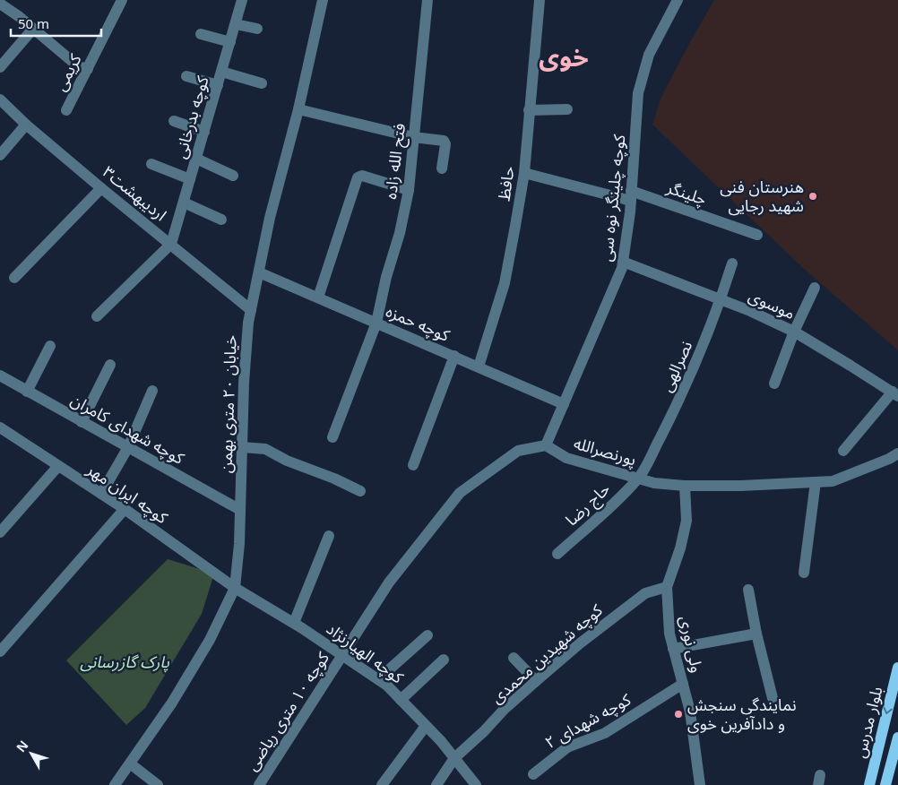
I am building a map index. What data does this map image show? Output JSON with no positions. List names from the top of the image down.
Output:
{
  "streets": {
    "main road": ["بلوار مدرس"],
    "street": [
      "کریمی",
      "کوچه بدرخانی",
      "فتح الله زاده",
      "حافظ",
      "اردیبهشت۳",
      "چلینگر",
      "کوچه چلینگر نوه سی",
      "موسوی",
      "کوچه حمزه",
      "نصرالهی",
      "خیابان ۲۰ متری بهمن",
      "کوچه شهدای کامران",
      "پورنصرالله",
      "کوچه ایران مهر",
      "حاج رضا",
      "ولی نوری",
      "کوچه الهیارنژاد",
      "کوچه شهیدین محمدی",
      "کوچه ۱۰ متری ریاضی",
      "کوچه شهدای ۲"
    ]
  },
  "crossings": [
    ["کوچه بدرخانی", "اردیبهشت۳"],
    ["فتح الله زاده", "کوچه حمزه"],
    ["حافظ", "چلینگر"],
    ["حافظ", "کوچه حمزه"],
    ["اردیبهشت۳", "خیابان ۲۰ متری بهمن"],
    ["چلینگر", "کوچه چلینگر نوه سی"],
    ["کوچه چلینگر نوه سی", "موسوی"],
    ["کوچه چلینگر نوه سی", "کوچه حمزه"],
    ["کوچه چلینگر نوه سی", "پورنصرالله"],
    ["موسوی", "نصرالهی"],
    ["کوچه حمزه", "خیابان ۲۰ متری بهمن"],
    ["نصرالهی", "پورنصرالله"],
    ["نصرالهی", "حاج رضا"],
    ["خیابان ۲۰ متری بهمن", "کوچه شهدای کامران"],
    ["خیابان ۲۰ متری بهمن", "کوچه ایران مهر"],
    ["خیابان ۲۰ متری بهمن", "کوچه الهیارنژاد"],
    ["پورنصرالله", "حاج رضا"],
    ["پورنصرالله", "ولی نوری"],
    ["کوچه ایران مهر", "کوچه الهیارنژاد"],
    ["ولی نوری", "کوچه شهیدین محمدی"],
    ["ولی نوری", "کوچه شهدای ۲"],
    ["کوچه الهیارنژاد", "کوچه شهیدین محمدی"],
    ["کوچه الهیارنژاد", "کوچه ۱۰ متری ریاضی"]
  ],
  "districts": ["خوی"],
  "parks": ["پارک گازرسانی"],
  "places": ["هنرستان فنی شهید رجایی", "نمایندگی سنجش و دادآفرین خوی"],
  "scale_bar": "50 m",
  "north": "top left"
}
